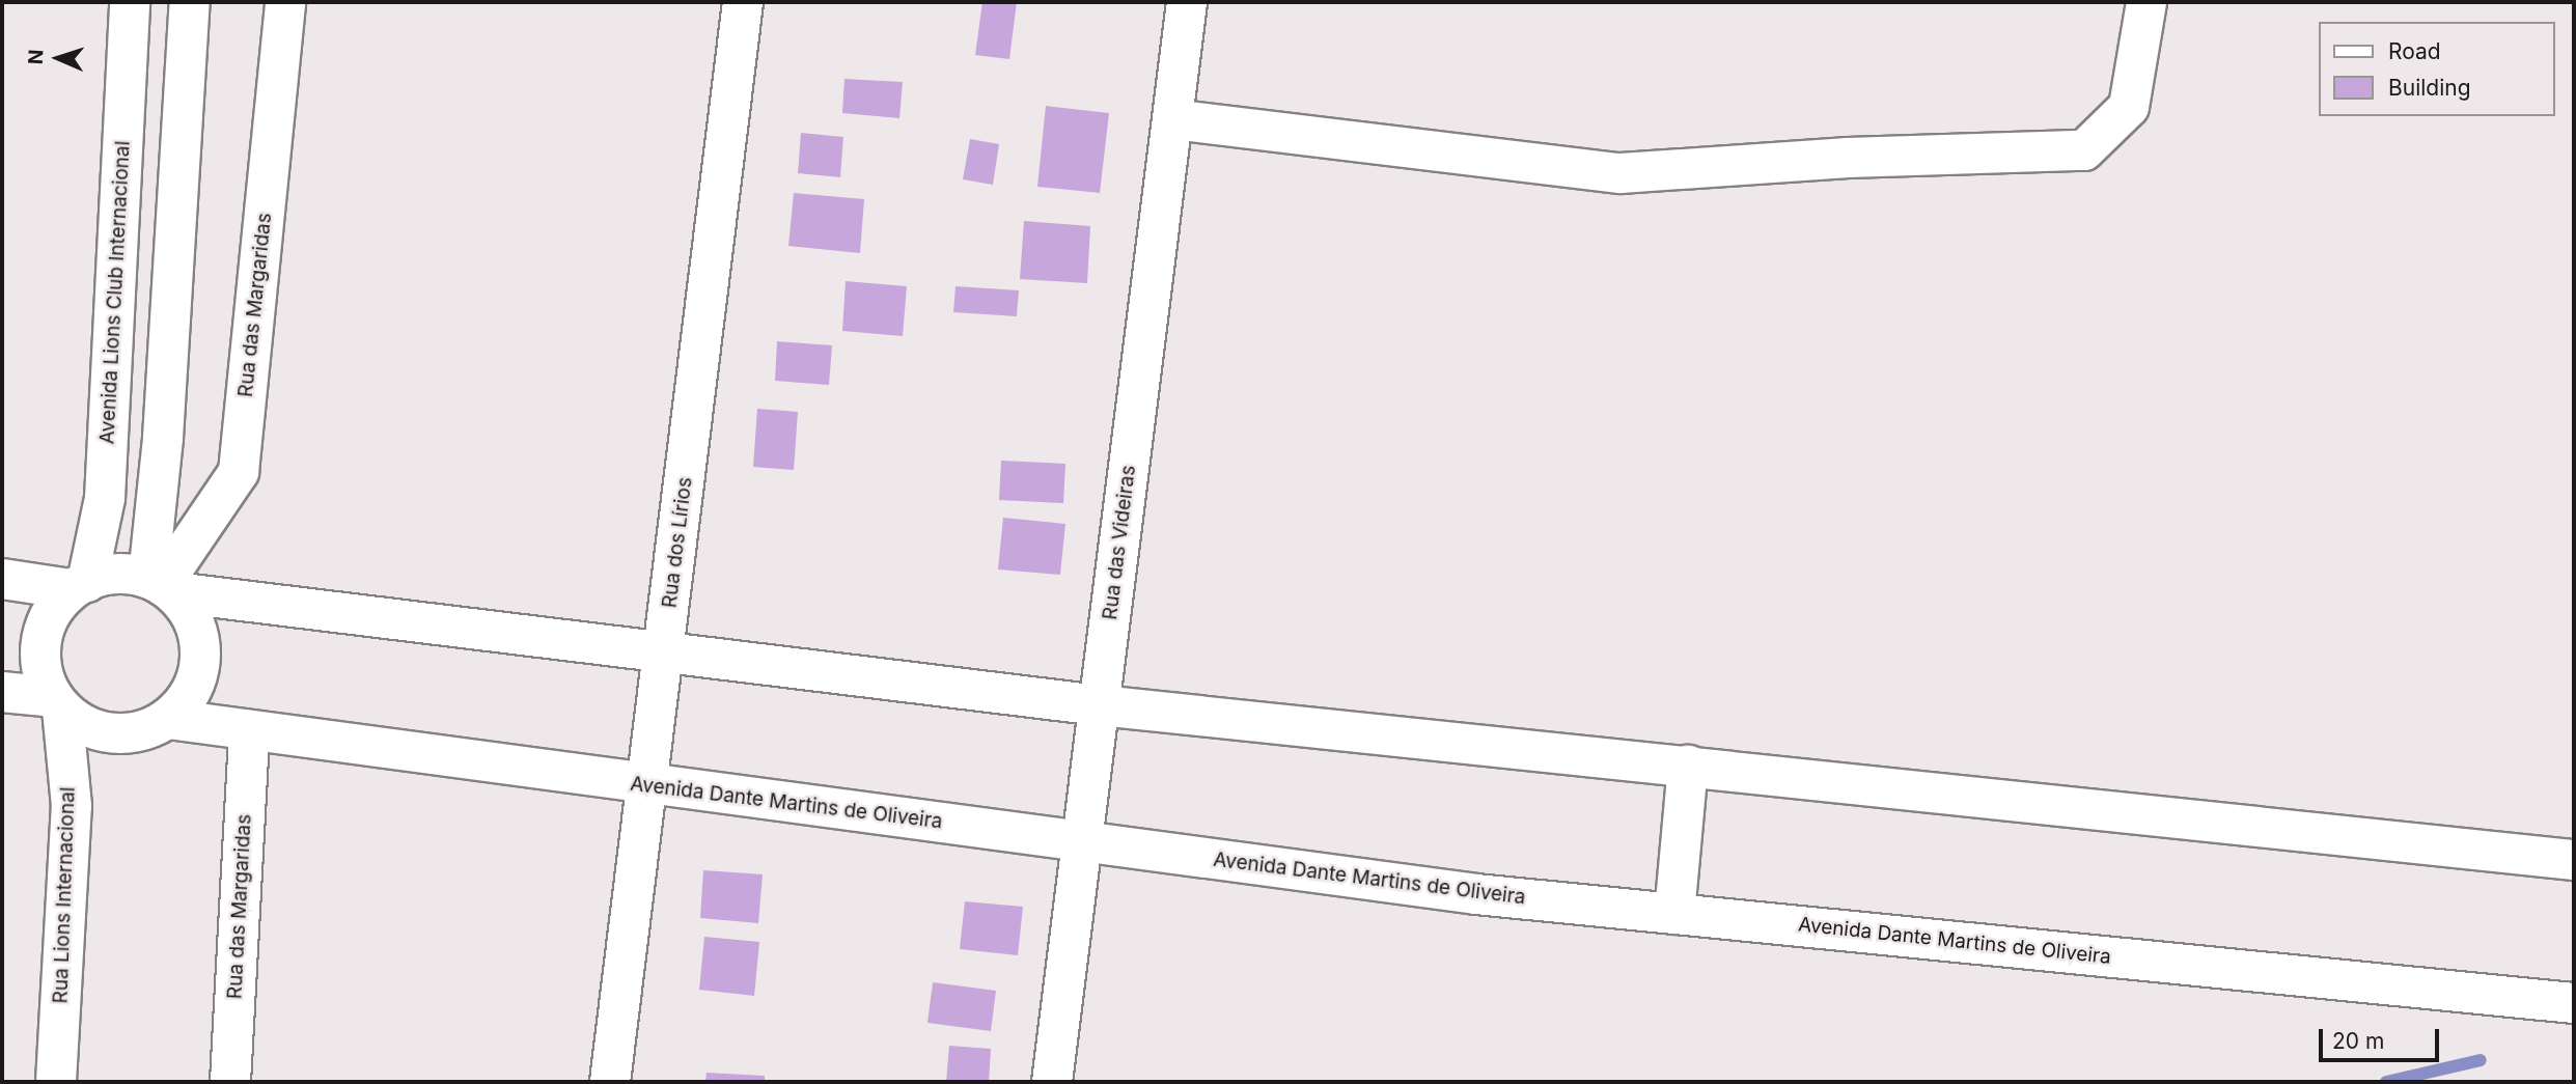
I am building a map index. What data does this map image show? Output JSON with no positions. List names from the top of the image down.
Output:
{
  "streets": {
    "street": [
      "Avenida Lions Club Internacional",
      "Rua das Margaridas",
      "Rua dos Lírios",
      "Rua das Videiras",
      "Avenida Dante Martins de Oliveira",
      "Rua Lions Internacional"
    ]
  },
  "crossings": [
    ["Avenida Lions Club Internacional", "Rua das Margaridas"],
    ["Avenida Lions Club Internacional", "Avenida Dante Martins de Oliveira"],
    ["Avenida Lions Club Internacional", "Rua Lions Internacional"],
    ["Rua das Margaridas", "Avenida Dante Martins de Oliveira"],
    ["Rua das Margaridas", "Rua Lions Internacional"],
    ["Rua dos Lírios", "Avenida Dante Martins de Oliveira"],
    ["Rua das Videiras", "Avenida Dante Martins de Oliveira"],
    ["Avenida Dante Martins de Oliveira", "Rua Lions Internacional"]
  ],
  "legend": ["Road", "Building"],
  "scale_bar": "20 m",
  "north": "left"
}
